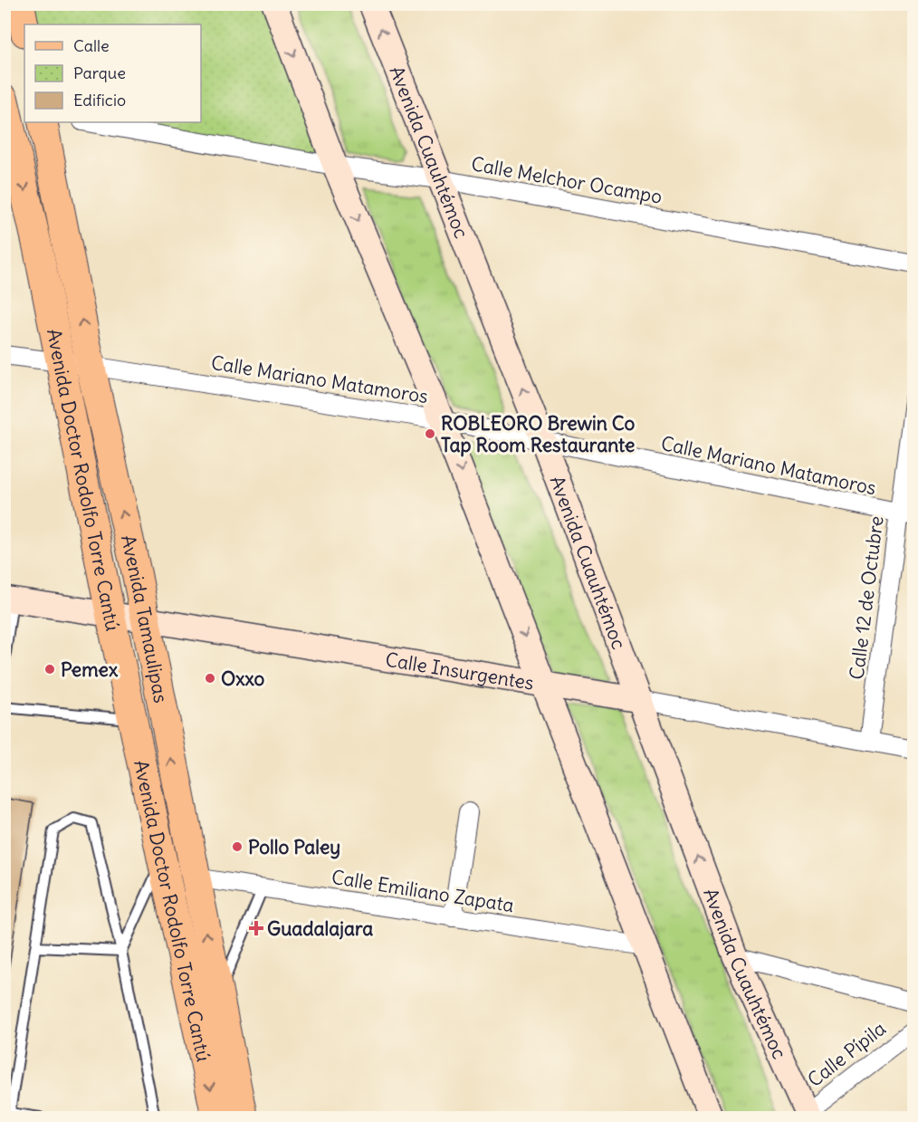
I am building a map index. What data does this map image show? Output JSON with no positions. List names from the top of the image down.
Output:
{
  "streets": {
    "main road": ["Avenida Doctor Rodolfo Torre Cantú", "Avenida Tamaulipas"],
    "street": [
      "Avenida Cuauhtémoc",
      "Calle Melchor Ocampo",
      "Calle Mariano Matamoros",
      "Calle 12 de Octubre",
      "Calle Insurgentes",
      "Calle Emiliano Zapata",
      "Calle Pípila"
    ]
  },
  "crossings": [
    ["Avenida Cuauhtémoc", "Calle Melchor Ocampo"],
    ["Avenida Cuauhtémoc", "Calle Mariano Matamoros"],
    ["Avenida Cuauhtémoc", "Calle Insurgentes"],
    ["Avenida Cuauhtémoc", "Calle Pípila"],
    ["Calle Mariano Matamoros", "Avenida Doctor Rodolfo Torre Cantú"],
    ["Calle Mariano Matamoros", "Calle 12 de Octubre"],
    ["Calle Mariano Matamoros", "Avenida Tamaulipas"],
    ["Avenida Doctor Rodolfo Torre Cantú", "Calle Insurgentes"],
    ["Calle 12 de Octubre", "Calle Insurgentes"],
    ["Avenida Tamaulipas", "Calle Insurgentes"],
    ["Avenida Tamaulipas", "Calle Emiliano Zapata"]
  ],
  "one_way": ["Avenida Doctor Rodolfo Torre Cantú", "Avenida Tamaulipas"],
  "places": {
    "other": [
      "ROBLEORO Brewin Co Tap Room Restaurante",
      "Pemex",
      "Oxxo",
      "Pollo Paley"
    ],
    "health": ["Guadalajara"]
  },
  "legend": ["Calle", "Parque", "Edificio"]
}
